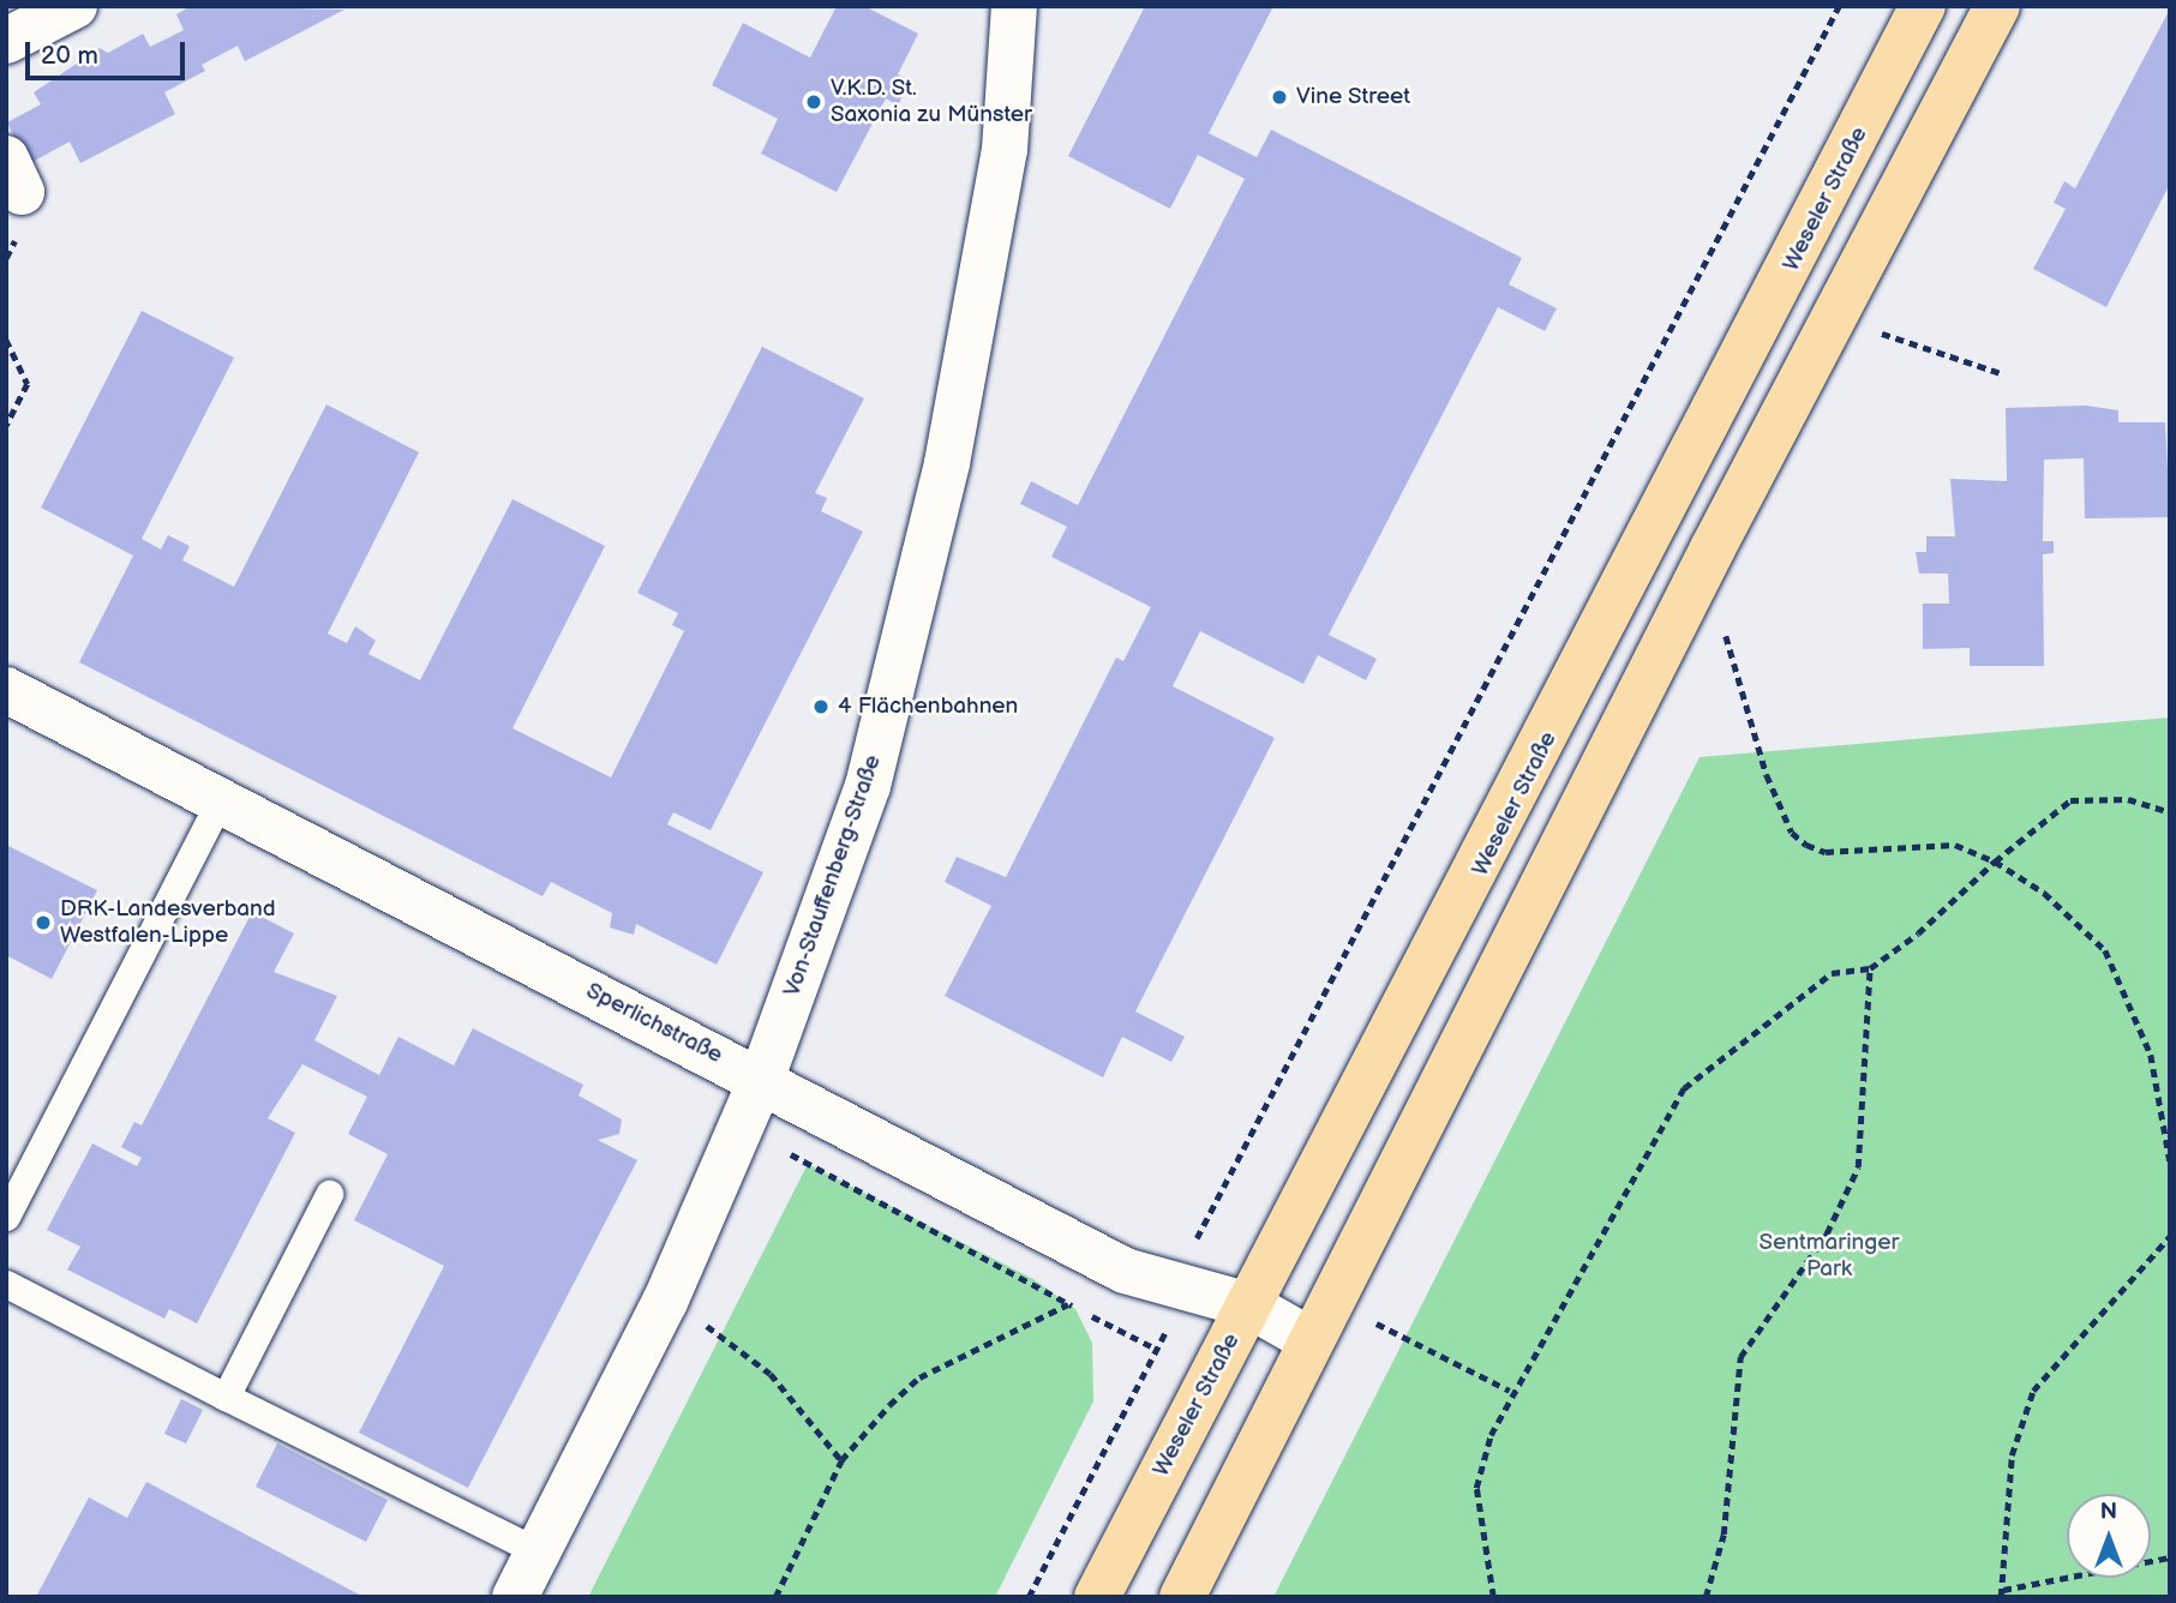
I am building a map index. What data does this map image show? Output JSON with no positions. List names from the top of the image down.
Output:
{
  "streets": {
    "main road": ["Weseler Straße"],
    "street": ["Von-Stauffenberg-Straße", "Sperlichstraße"]
  },
  "crossings": [
    ["Weseler Straße", "Sperlichstraße"],
    ["Von-Stauffenberg-Straße", "Sperlichstraße"]
  ],
  "parks": ["Sentmaringer Park"],
  "places": [
    "Vine Street",
    "V.K.D. St. Saxonia zu Münster",
    "4 Flächenbahnen",
    "DRK-Landesverband Westfalen-Lippe"
  ],
  "scale_bar": "20 m",
  "north": "top"
}
